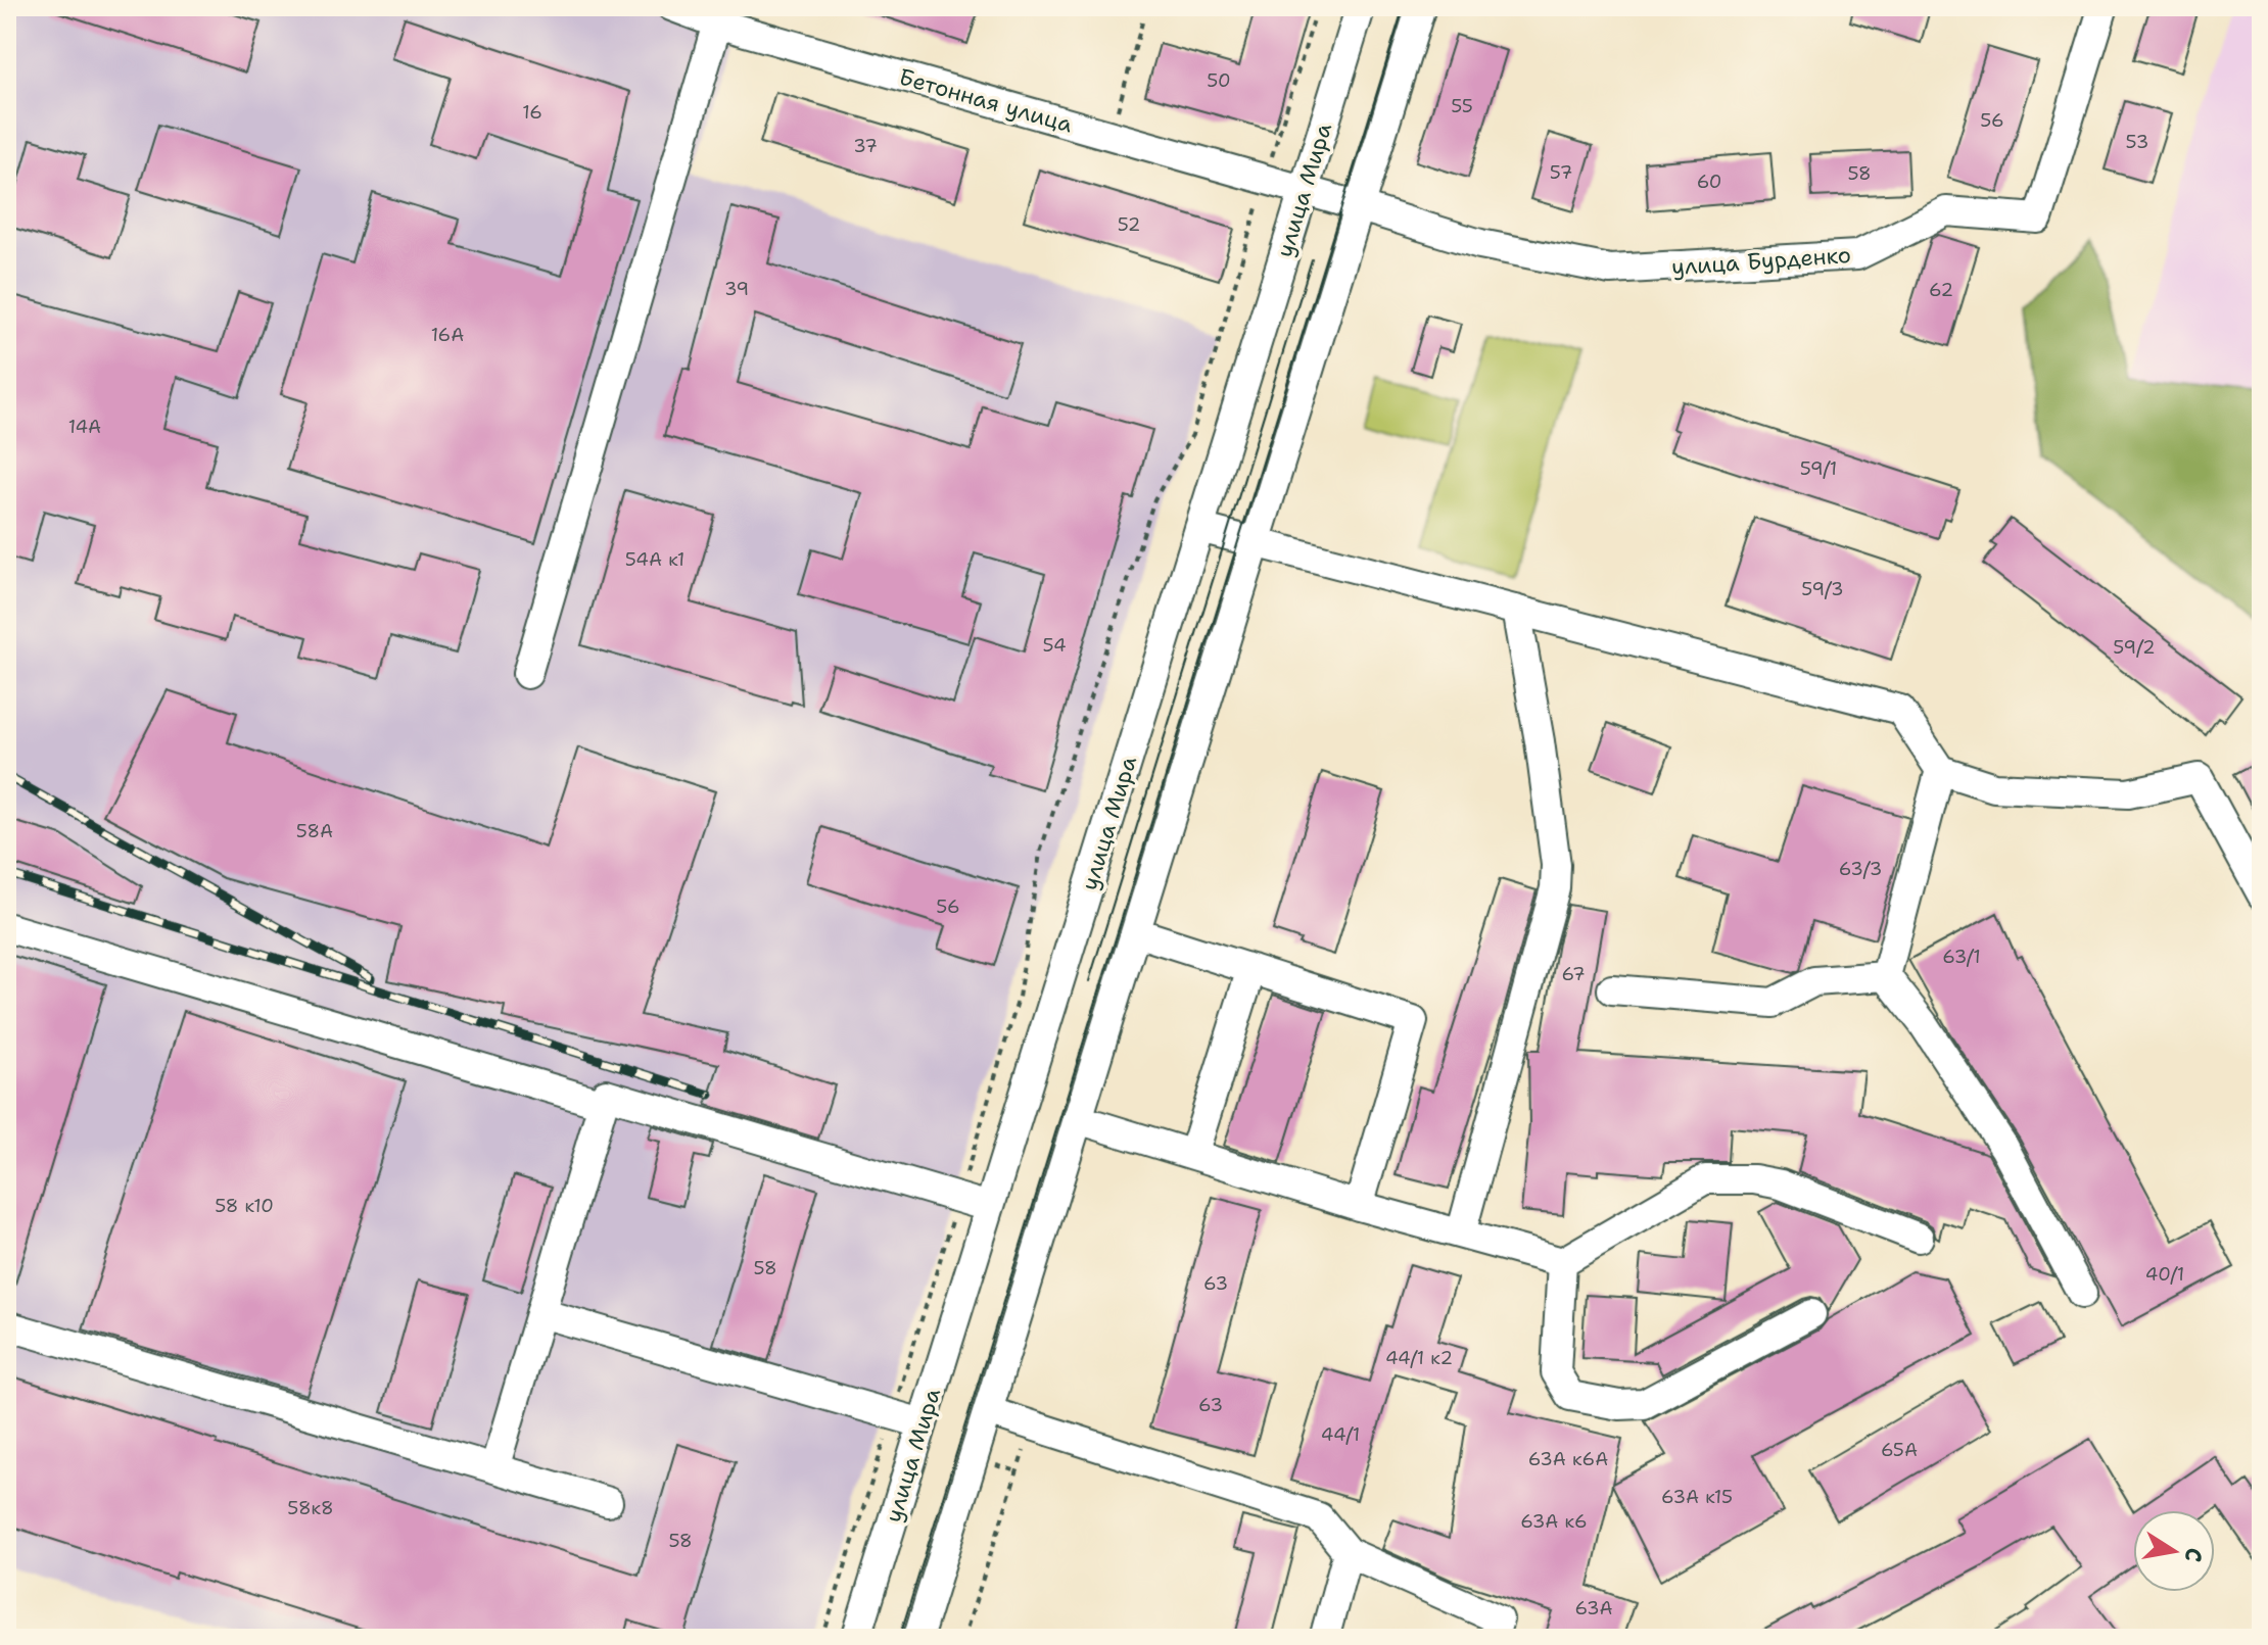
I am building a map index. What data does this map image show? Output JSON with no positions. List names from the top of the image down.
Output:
{
  "streets": {
    "street": ["Бетонная улица", "улица Мира", "улица Бурденко"]
  },
  "crossings": [
    ["Бетонная улица", "улица Мира"],
    ["Бетонная улица", "улица Бурденко"]
  ],
  "house_numbers": [
    "50",
    "55",
    "16",
    "56",
    "53",
    "37",
    "57",
    "58",
    "60",
    "52",
    "39",
    "62",
    "16А",
    "14А",
    "59/1",
    "54А к1",
    "59/3",
    "54",
    "59/2",
    "58А",
    "63/3",
    "56",
    "63/1",
    "67",
    "58 к10",
    "58",
    "40/1",
    "63",
    "44/1 к2",
    "63",
    "44/1",
    "65А",
    "63А к6А",
    "63А к15",
    "58к8",
    "63А к6",
    "58",
    "63А"
  ],
  "north": "right"
}
